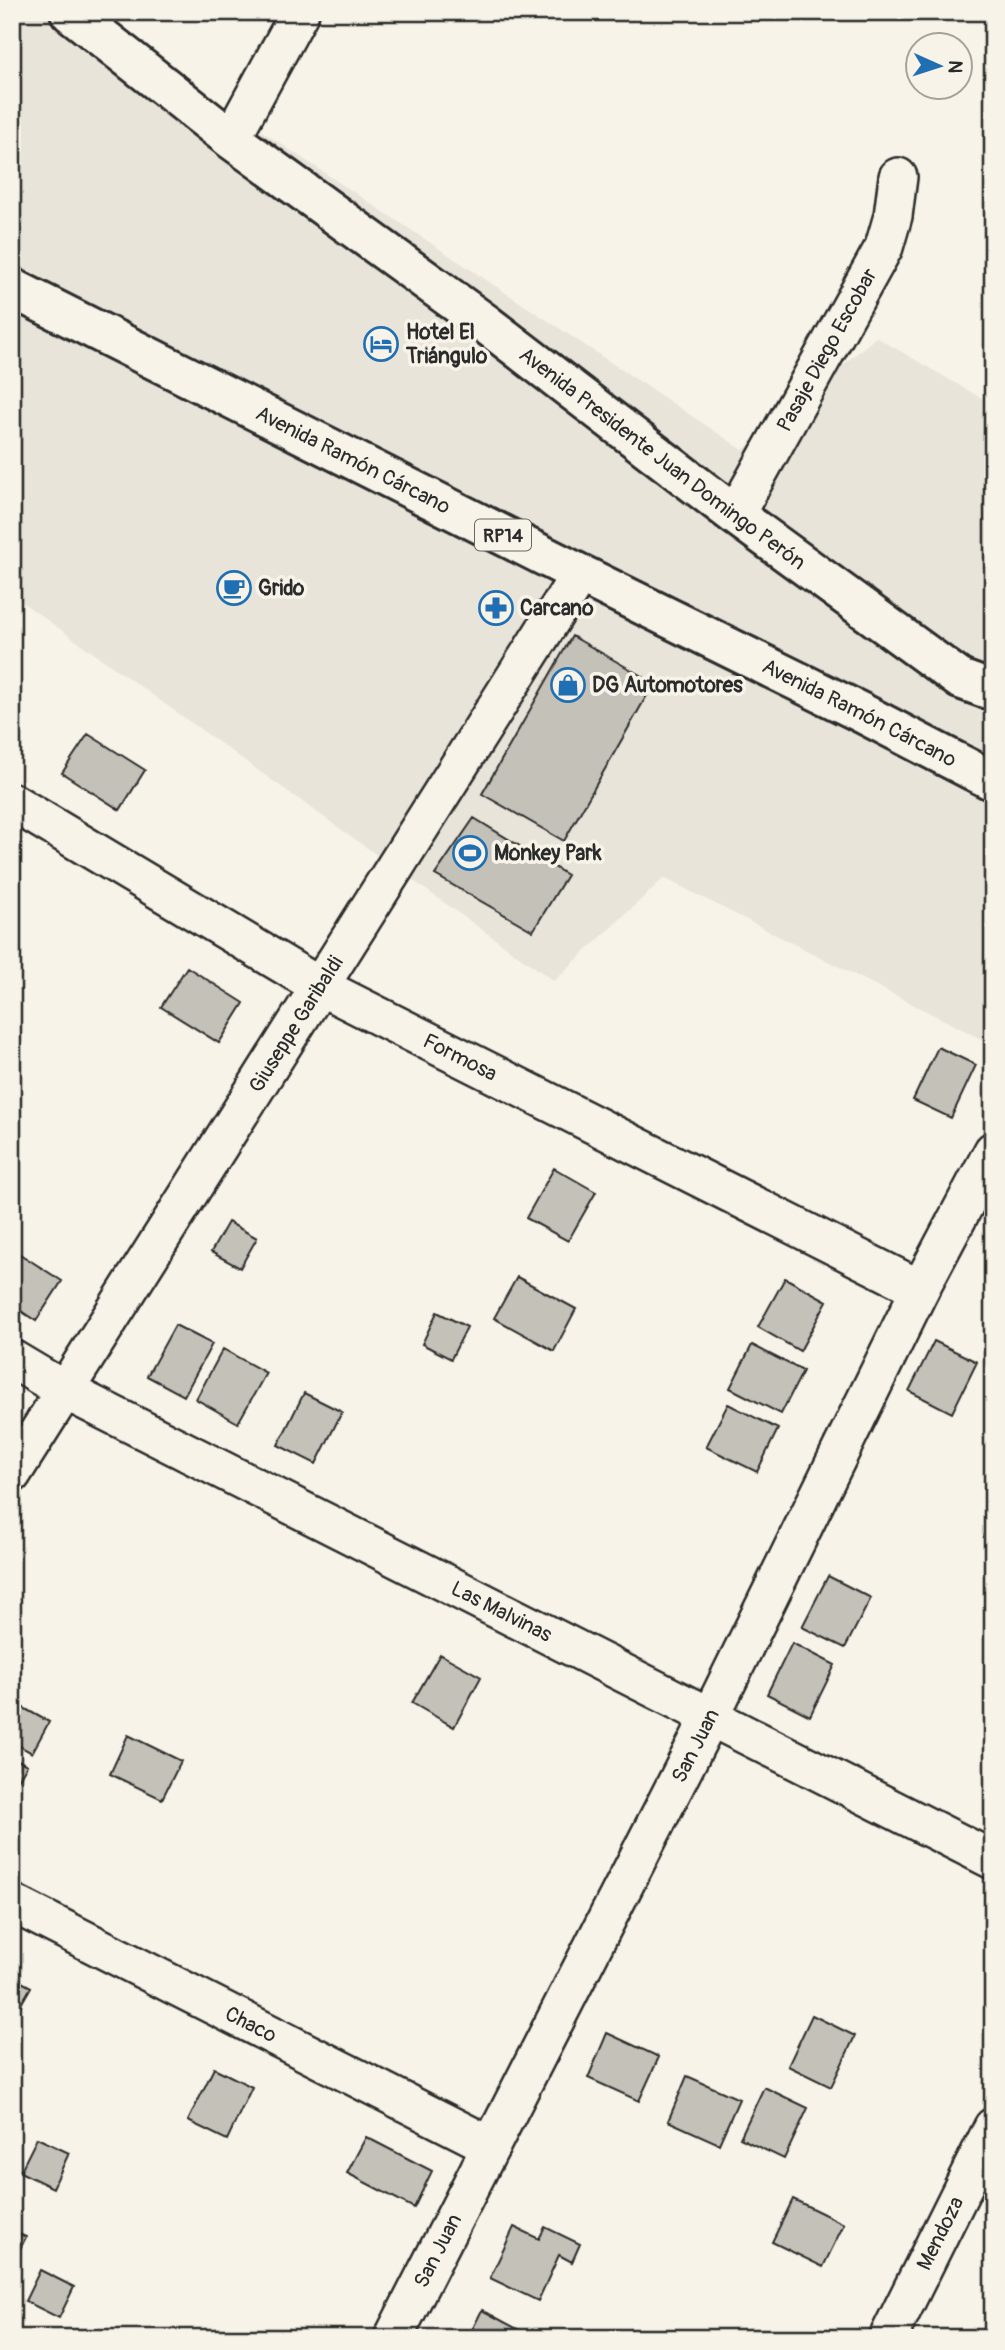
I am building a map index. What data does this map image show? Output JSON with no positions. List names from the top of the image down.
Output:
{
  "streets": {
    "main road": ["Avenida Presidente Juan Domingo Perón", "Avenida Ramón Cárcano", "RP14"],
    "street": [
      "Pasaje Diego Escobar",
      "Giuseppe Garibaldi",
      "Formosa",
      "Las Malvinas",
      "San Juan",
      "Chaco",
      "Mendoza"
    ]
  },
  "crossings": [
    ["Pasaje Diego Escobar", "Avenida Presidente Juan Domingo Perón"],
    ["Avenida Ramón Cárcano", "Giuseppe Garibaldi"],
    ["Giuseppe Garibaldi", "Formosa"],
    ["Giuseppe Garibaldi", "Las Malvinas"],
    ["Formosa", "San Juan"],
    ["Las Malvinas", "San Juan"],
    ["San Juan", "Chaco"]
  ],
  "places": {
    "hotel": ["Hotel El Triángulo"],
    "cafe": ["Grido"],
    "pharmacy": ["Carcano"],
    "shop": ["DG Automotores"],
    "sports": ["Monkey Park"]
  },
  "north": "right"
}
